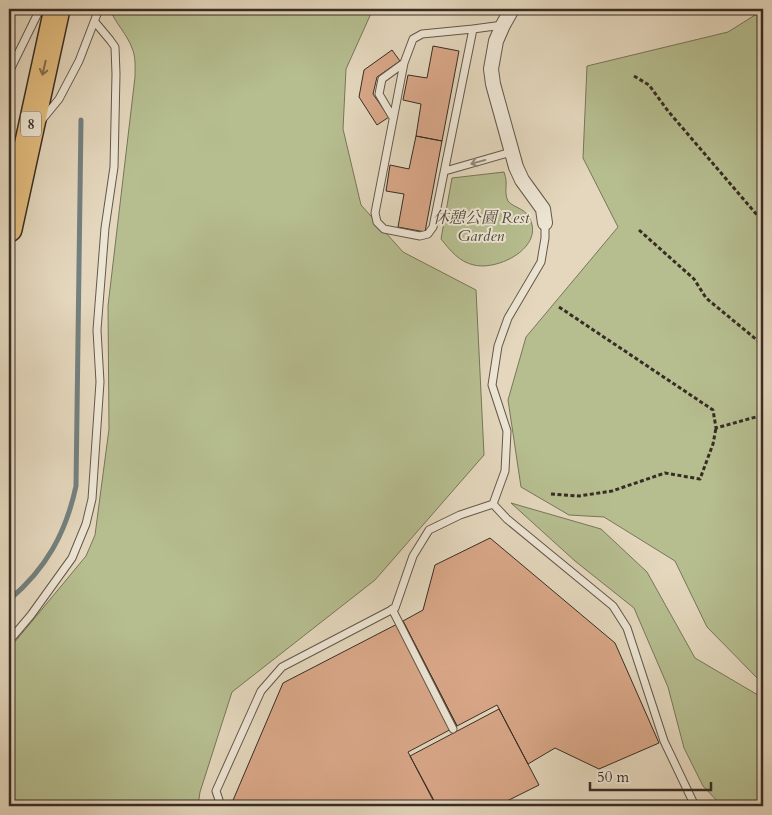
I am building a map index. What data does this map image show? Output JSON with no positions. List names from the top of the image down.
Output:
{
  "streets": {
    "highway": ["8"]
  },
  "parks": ["休憩公園 Rest Garden"],
  "scale_bar": "50 m"
}
